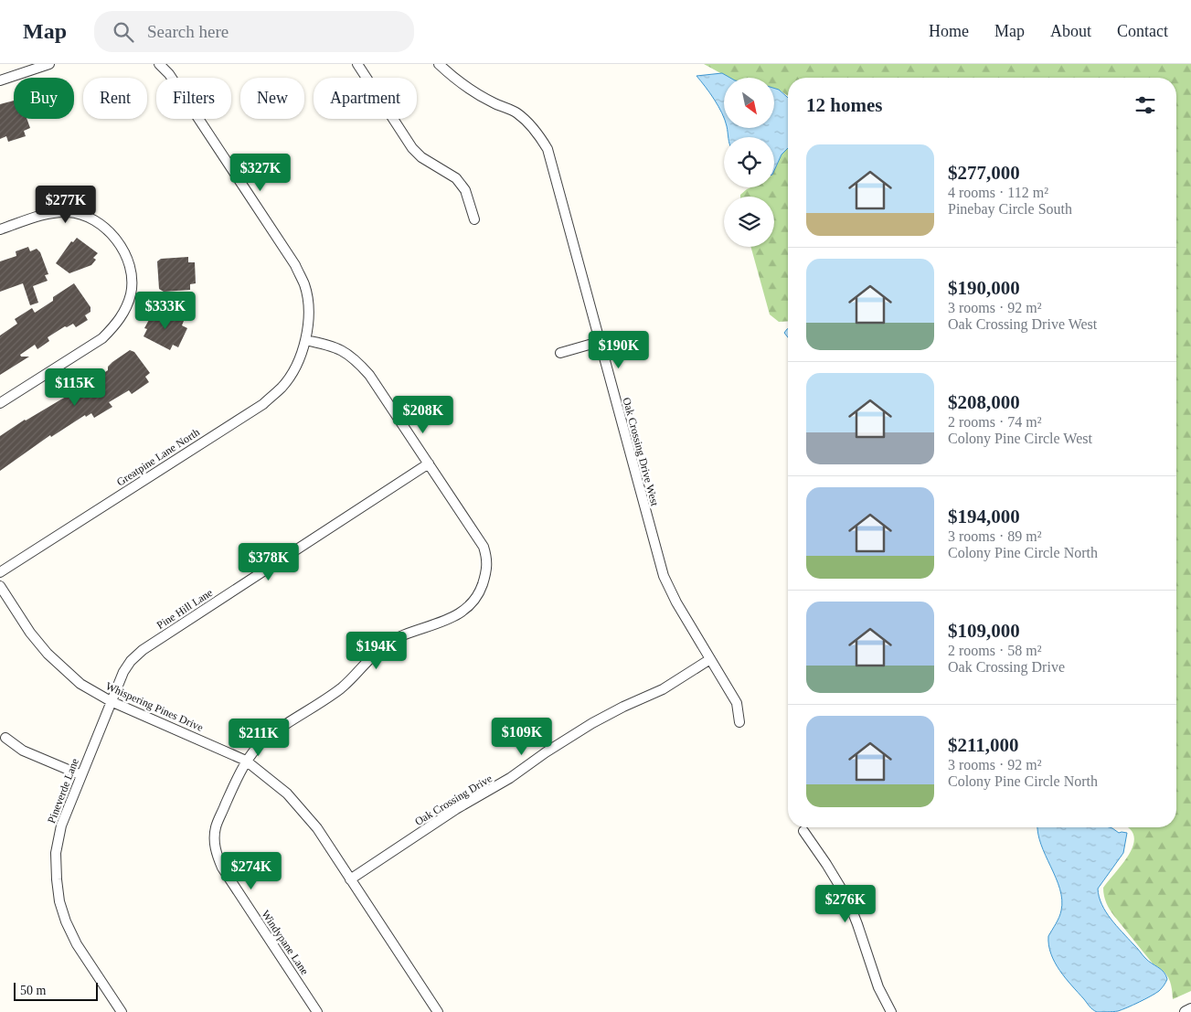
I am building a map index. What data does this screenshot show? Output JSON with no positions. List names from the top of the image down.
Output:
{
  "streets": {
    "street": [
      "Oak Crossing Drive West",
      "Greatpine Lane North",
      "Pine Hill Lane",
      "Whispering Pines Drive",
      "Pineverde Lane",
      "Oak Crossing Drive",
      "Windypane Lane"
    ]
  },
  "crossings": [
    ["Oak Crossing Drive West", "Oak Crossing Drive"],
    ["Pine Hill Lane", "Whispering Pines Drive"],
    ["Pine Hill Lane", "Pineverde Lane"],
    ["Pine Hill Lane", "Windypane Lane"],
    ["Whispering Pines Drive", "Pineverde Lane"],
    ["Whispering Pines Drive", "Oak Crossing Drive"],
    ["Whispering Pines Drive", "Windypane Lane"]
  ],
  "scale_bar": "50 m",
  "north": "bottom right",
  "page": {
    "header": "Map",
    "search": "Search here",
    "nav": [
      "Home",
      "Map",
      "About",
      "Contact"
    ],
    "chip": [
      "Buy",
      "Rent",
      "Filters",
      "New",
      "Apartment"
    ],
    "heading": "12 homes",
    "list": [
      {
        "name": "$277,000",
        "note": "4 rooms · 112 m² · Pinebay Circle South"
      },
      {
        "name": "$190,000",
        "note": "3 rooms · 92 m² · Oak Crossing Drive West"
      },
      {
        "name": "$208,000",
        "note": "2 rooms · 74 m² · Colony Pine Circle West"
      },
      {
        "name": "$194,000",
        "note": "3 rooms · 89 m² · Colony Pine Circle North"
      },
      {
        "name": "$109,000",
        "note": "2 rooms · 58 m² · Oak Crossing Drive"
      },
      {
        "name": "$211,000",
        "note": "3 rooms · 92 m² · Colony Pine Circle North"
      }
    ],
    "price": [
      "$327K",
      "$277K",
      "$333K",
      "$190K",
      "$115K",
      "$208K",
      "$378K",
      "$194K",
      "$109K",
      "$211K",
      "$274K",
      "$276K"
    ],
    "scale": "50 m"
  }
}
